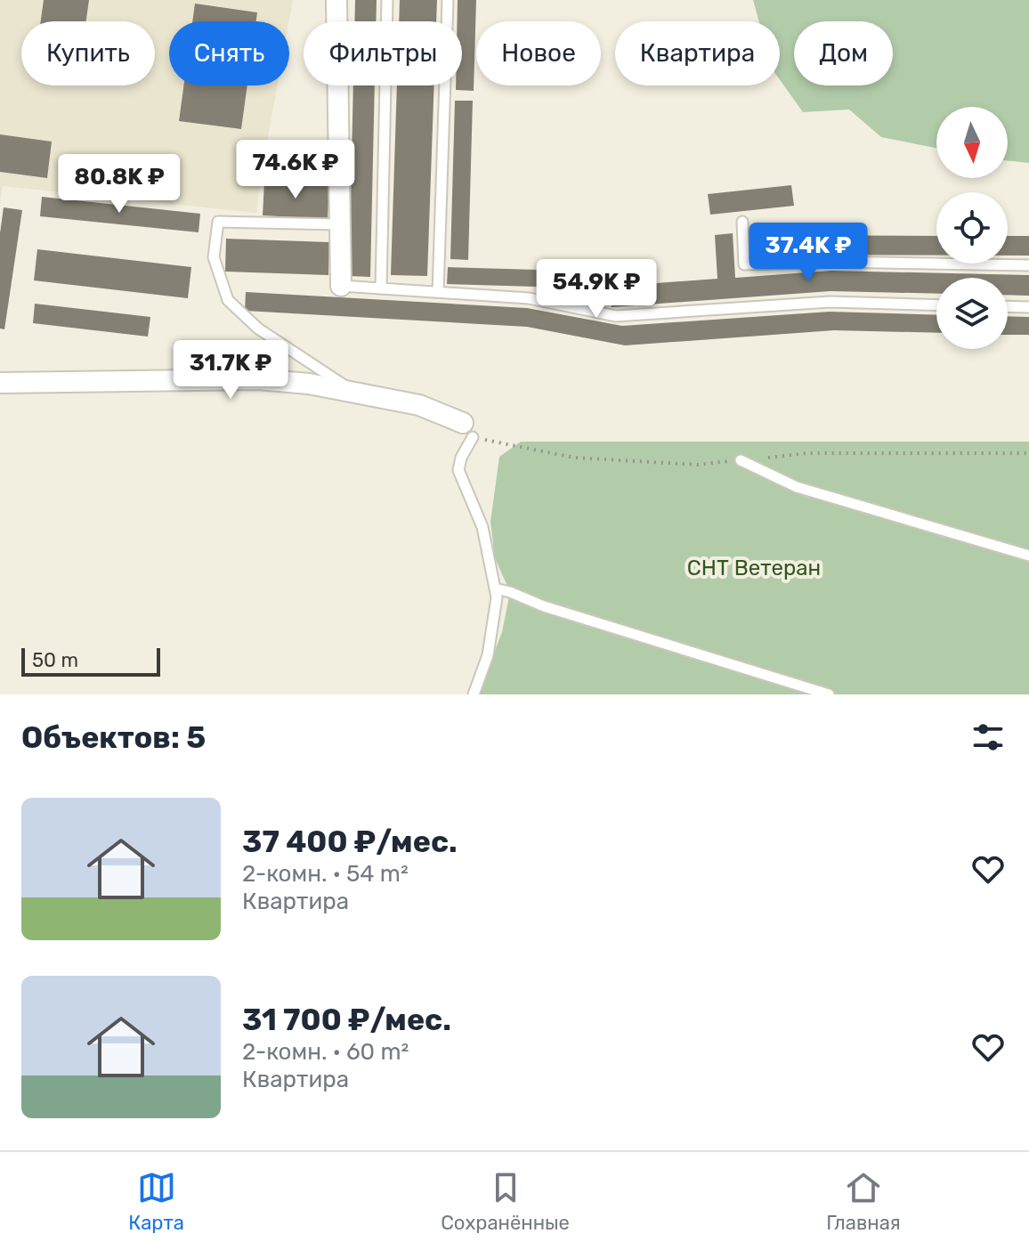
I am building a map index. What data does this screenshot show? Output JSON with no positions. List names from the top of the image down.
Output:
{
  "parks": ["СНТ Ветеран"],
  "scale_bar": "50 m",
  "north": "bottom",
  "page": {
    "chip": [
      "Купить",
      "Снять",
      "Фильтры",
      "Новое",
      "Квартира",
      "Дом"
    ],
    "price": [
      "74.6K ₽",
      "80.8K ₽",
      "37.4K ₽",
      "54.9K ₽",
      "31.7K ₽"
    ],
    "scale": "50 m",
    "heading": "Объектов: 5",
    "list": [
      {
        "name": "37 400 ₽/мес.",
        "note": "2-комн. · 54 m² · Квартира"
      },
      {
        "name": "31 700 ₽/мес.",
        "note": "2-комн. · 60 m² · Квартира"
      }
    ],
    "tabs": ["Карта", "Сохранённые", "Главная"]
  }
}
